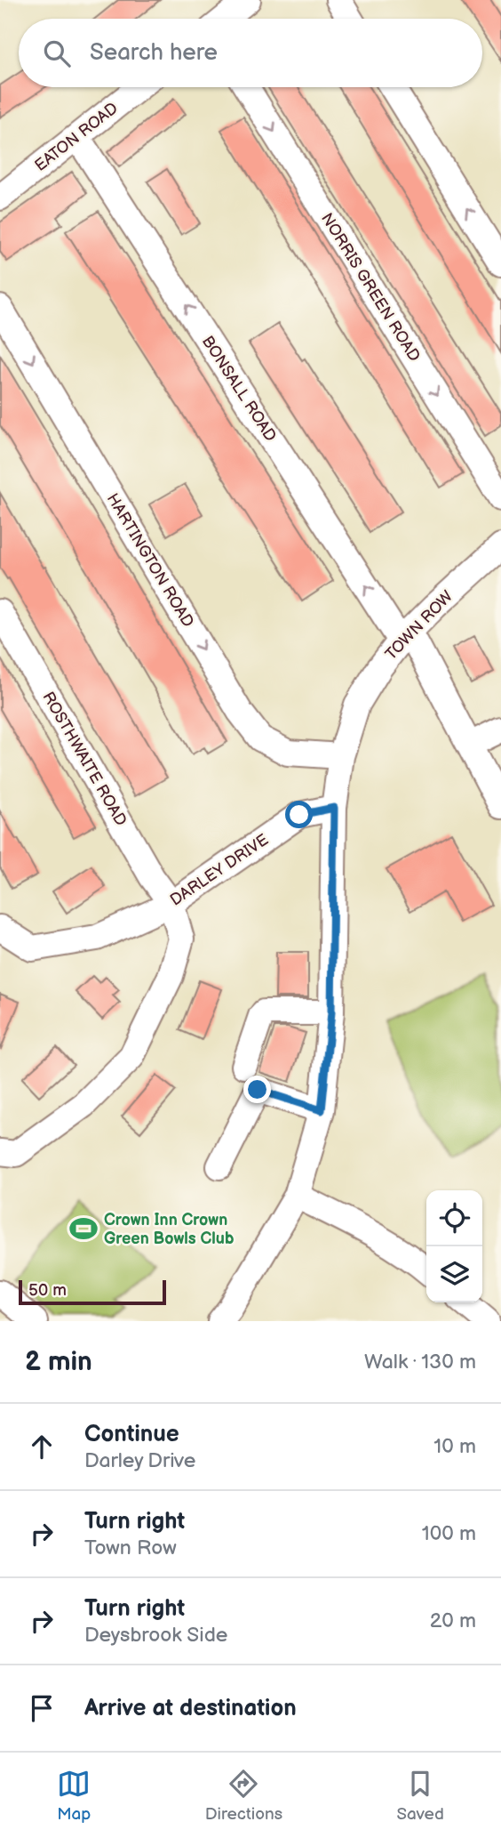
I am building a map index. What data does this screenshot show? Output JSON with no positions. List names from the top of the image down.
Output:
{
  "streets": {
    "street": [
      "EATON ROAD",
      "NORRIS GREEN ROAD",
      "BONSALL ROAD",
      "HARTINGTON ROAD",
      "TOWN ROW",
      "ROSTHWAITE ROAD",
      "DARLEY DRIVE"
    ]
  },
  "crossings": [
    ["EATON ROAD", "BONSALL ROAD"],
    ["BONSALL ROAD", "TOWN ROW"],
    ["HARTINGTON ROAD", "TOWN ROW"],
    ["TOWN ROW", "DARLEY DRIVE"],
    ["ROSTHWAITE ROAD", "DARLEY DRIVE"]
  ],
  "one_way": ["BONSALL ROAD", "HARTINGTON ROAD"],
  "places": {
    "sports": ["Crown Inn Crown Green Bowls Club"]
  },
  "scale_bar": "50 m",
  "page": {
    "search": "Search here",
    "scale": "50 m",
    "heading": ["2 min", "Walk · 130 m"],
    "list": [
      ["Continue", "Darley Drive", "10 m"],
      ["Turn right", "Town Row", "100 m"],
      ["Turn right", "Deysbrook Side", "20 m"],
      "Arrive at destination"
    ],
    "nav": ["Map", "Directions", "Saved"]
  }
}
